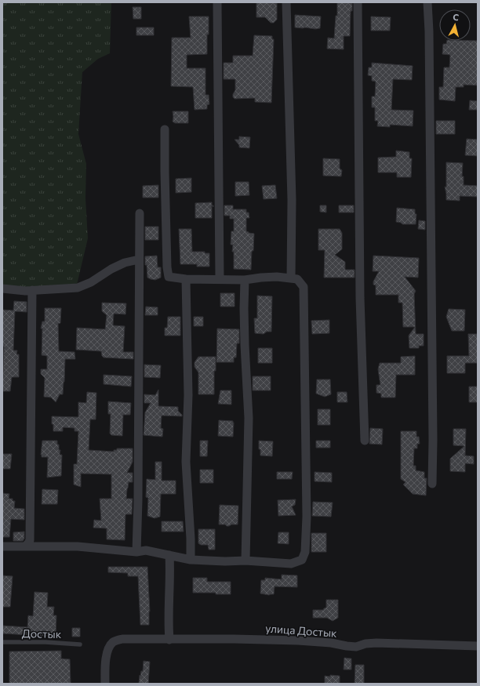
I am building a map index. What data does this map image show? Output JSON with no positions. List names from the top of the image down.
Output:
{
  "streets": {
    "street": ["улица Достык"],
    "lane": ["Достык"]
  },
  "north": "top"
}
